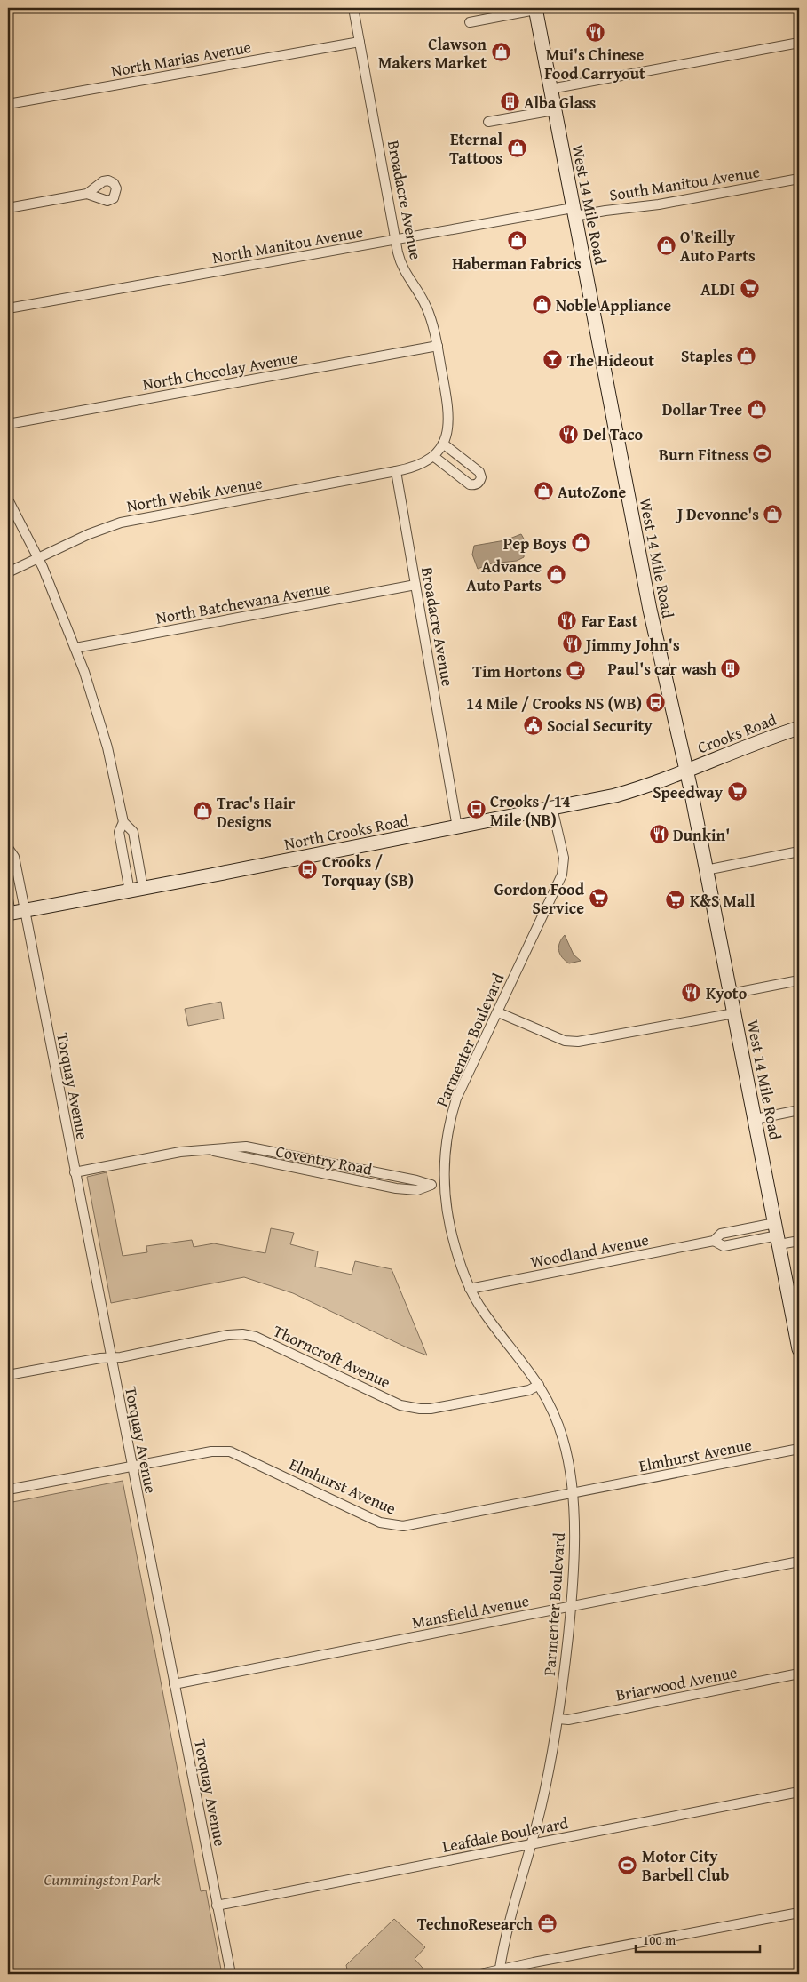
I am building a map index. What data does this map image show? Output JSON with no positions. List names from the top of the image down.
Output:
{
  "streets": {
    "main road": ["West 14 Mile Road", "Crooks Road", "North Crooks Road"],
    "street": [
      "North Marias Avenue",
      "South Manitou Avenue",
      "Broadacre Avenue",
      "North Manitou Avenue",
      "North Chocolay Avenue",
      "North Webik Avenue",
      "North Batchewana Avenue",
      "Parmenter Boulevard",
      "Torquay Avenue",
      "Coventry Road",
      "Woodland Avenue",
      "Thorncroft Avenue",
      "Elmhurst Avenue",
      "Mansfield Avenue",
      "Briarwood Avenue",
      "Leafdale Boulevard"
    ]
  },
  "crossings": [
    ["North Marias Avenue", "Broadacre Avenue"],
    ["South Manitou Avenue", "West 14 Mile Road"],
    ["South Manitou Avenue", "North Manitou Avenue"],
    ["Broadacre Avenue", "North Manitou Avenue"],
    ["Broadacre Avenue", "North Chocolay Avenue"],
    ["Broadacre Avenue", "North Webik Avenue"],
    ["Broadacre Avenue", "North Batchewana Avenue"],
    ["Broadacre Avenue", "North Crooks Road"],
    ["West 14 Mile Road", "North Manitou Avenue"],
    ["West 14 Mile Road", "Crooks Road"],
    ["West 14 Mile Road", "North Crooks Road"],
    ["West 14 Mile Road", "Woodland Avenue"],
    ["Crooks Road", "North Crooks Road"],
    ["North Crooks Road", "Parmenter Boulevard"],
    ["North Crooks Road", "Torquay Avenue"],
    ["Parmenter Boulevard", "Coventry Road"],
    ["Parmenter Boulevard", "Woodland Avenue"],
    ["Parmenter Boulevard", "Thorncroft Avenue"],
    ["Parmenter Boulevard", "Elmhurst Avenue"],
    ["Parmenter Boulevard", "Mansfield Avenue"],
    ["Parmenter Boulevard", "Briarwood Avenue"],
    ["Parmenter Boulevard", "Leafdale Boulevard"],
    ["Torquay Avenue", "Coventry Road"],
    ["Torquay Avenue", "Thorncroft Avenue"],
    ["Torquay Avenue", "Elmhurst Avenue"],
    ["Torquay Avenue", "Mansfield Avenue"],
    ["Torquay Avenue", "Leafdale Boulevard"]
  ],
  "parks": ["Cummingston Park"],
  "places": {
    "restaurant": [
      "Mui's Chinese Food Carryout",
      "Del Taco",
      "Far East",
      "Jimmy John's",
      "Dunkin'",
      "Kyoto"
    ],
    "shop": [
      "Clawson Makers Market",
      "Eternal Tattoos",
      "Haberman Fabrics",
      "O'Reilly Auto Parts",
      "Noble Appliance",
      "Staples",
      "Dollar Tree",
      "AutoZone",
      "J Devonne's",
      "Pep Boys",
      "Advance Auto Parts",
      "Trac's Hair Designs"
    ],
    "building": ["Alba Glass", "Paul's car wash"],
    "supermarket": [
      "ALDI",
      "Speedway",
      "Gordon Food Service",
      "K&S Mall"
    ],
    "bar": ["The Hideout"],
    "sports": ["Burn Fitness", "Motor City Barbell Club"],
    "cafe": ["Tim Hortons"],
    "bus stop": ["14 Mile / Crooks NS (WB)", "Crooks / 14 Mile (NB)", "Crooks / Torquay (SB)"],
    "public building": ["Social Security"],
    "office": ["TechnoResearch"]
  },
  "scale_bar": "100 m"
}
